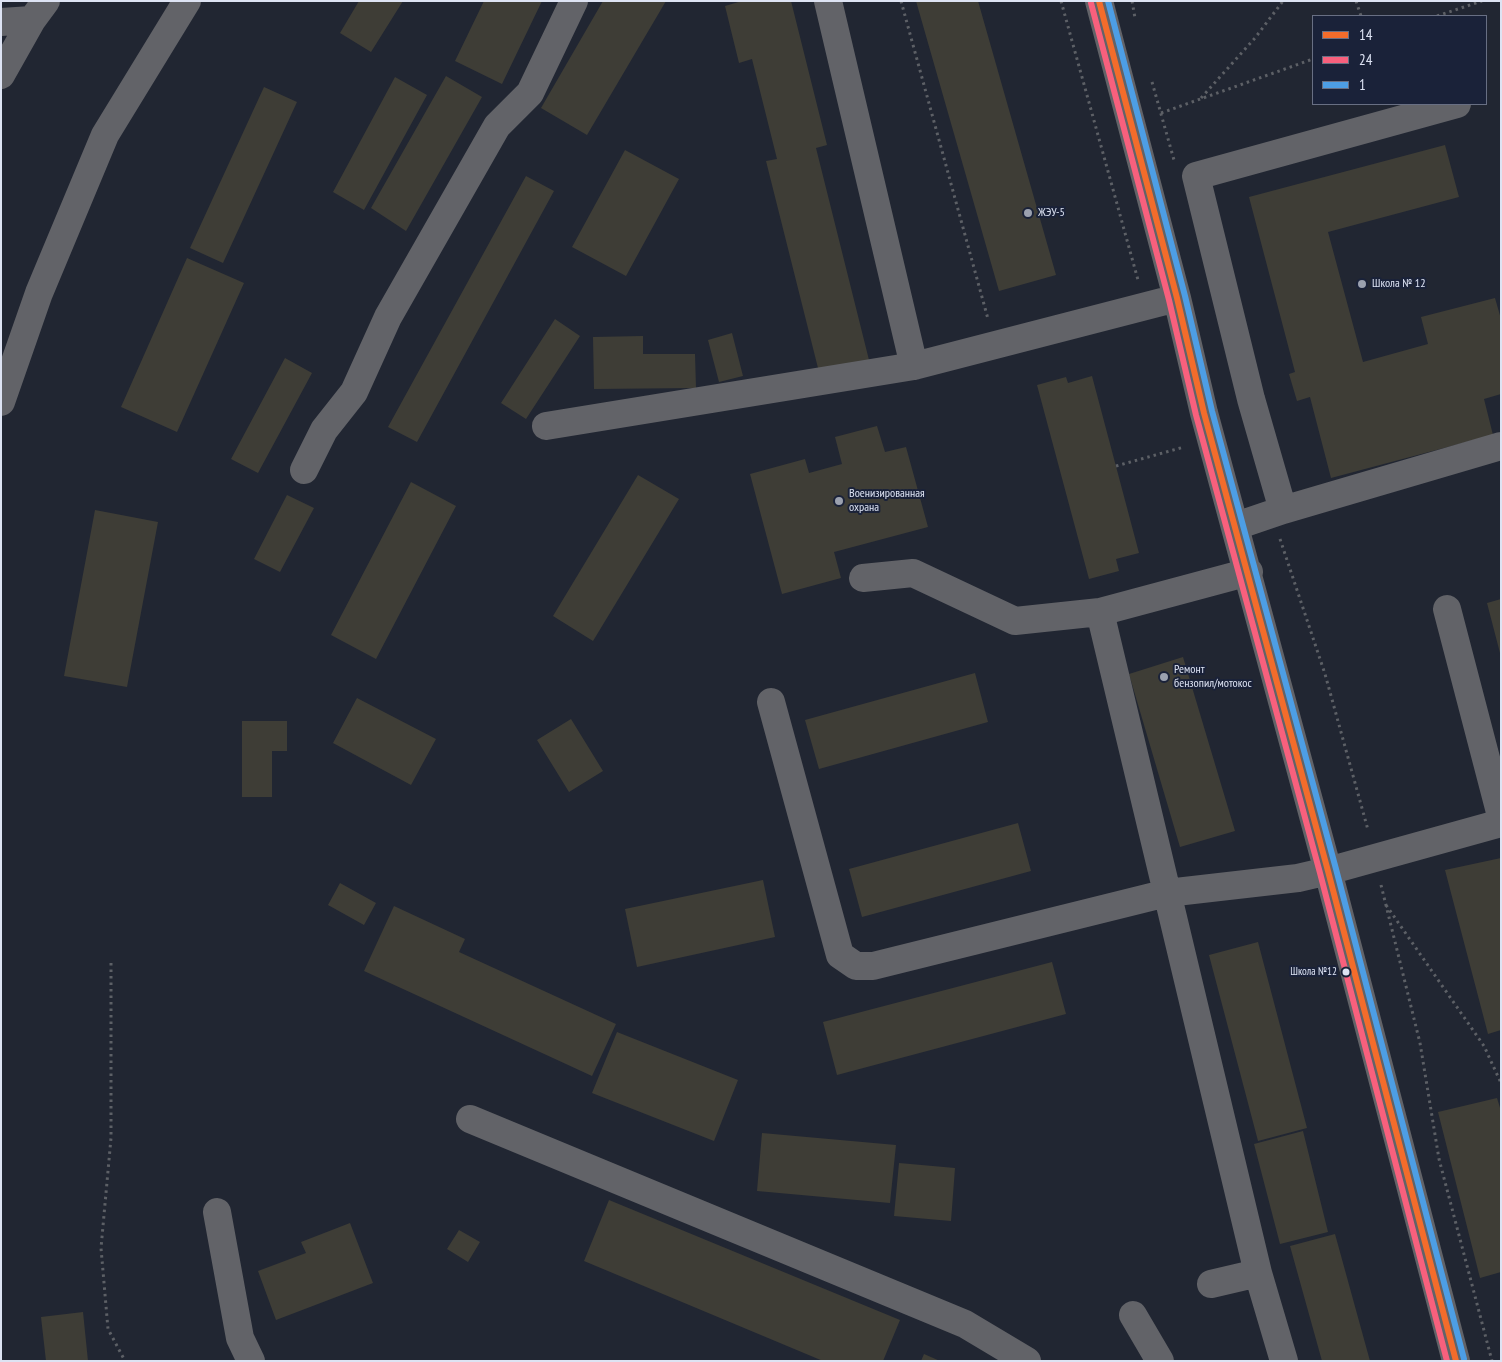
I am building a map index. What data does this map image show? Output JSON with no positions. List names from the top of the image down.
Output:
{
  "places": [
    "ЖЭУ-5",
    "Школа № 12",
    "Военизированная охрана",
    "Ремонт бензопил/мотокос",
    "Школа №12"
  ],
  "lines": ["transit line 14", "transit line 1", "transit line 24"],
  "legend": ["14", "24", "1"]
}
